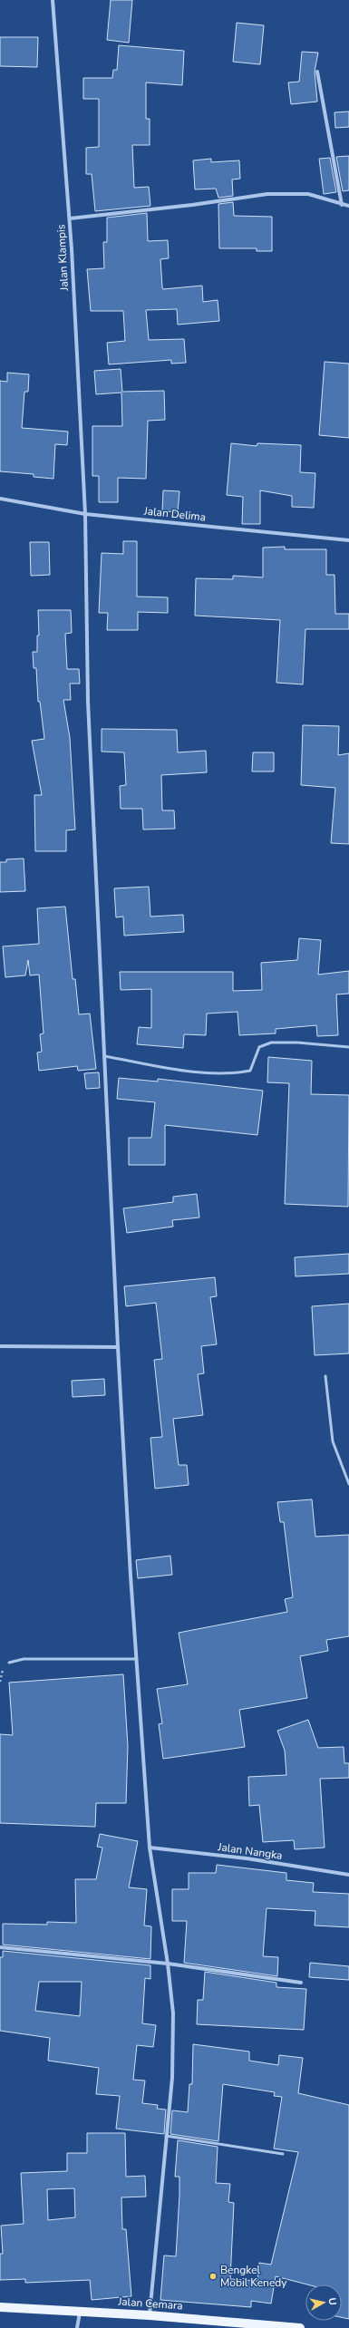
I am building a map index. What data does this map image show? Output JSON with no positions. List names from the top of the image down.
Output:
{
  "streets": {
    "main road": ["Jalan Cemara"],
    "street": ["Jalan Klampis", "Jalan Delima", "Jalan Nangka"]
  },
  "crossings": [
    ["Jalan Klampis", "Jalan Delima"],
    ["Jalan Klampis", "Jalan Nangka"],
    ["Jalan Klampis", "Jalan Cemara"]
  ],
  "places": ["Bengkel Mobil Kenedy"],
  "north": "right"
}
